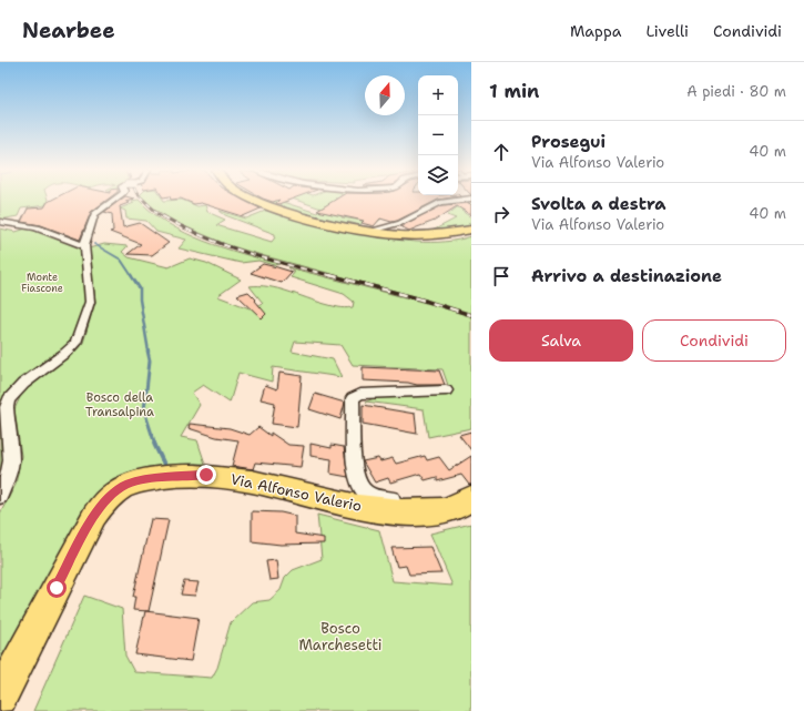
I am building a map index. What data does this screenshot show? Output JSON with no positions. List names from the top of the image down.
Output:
{
  "streets": {
    "main road": ["Via Alfonso Valerio"]
  },
  "parks": ["Monte Fiascone", "Bosco della Transalpina", "Bosco Marchesetti"],
  "north": "top",
  "page": {
    "header": "Nearbee",
    "nav": ["Mappa", "Livelli", "Condividi"],
    "heading": ["1 min", "A piedi · 80 m"],
    "map_buttons": ["+", "−"],
    "list": [
      ["Prosegui", "Via Alfonso Valerio", "40 m"],
      ["Svolta a destra", "Via Alfonso Valerio", "40 m"],
      "Arrivo a destinazione"
    ],
    "buttons": ["Salva", "Condividi"]
  }
}
